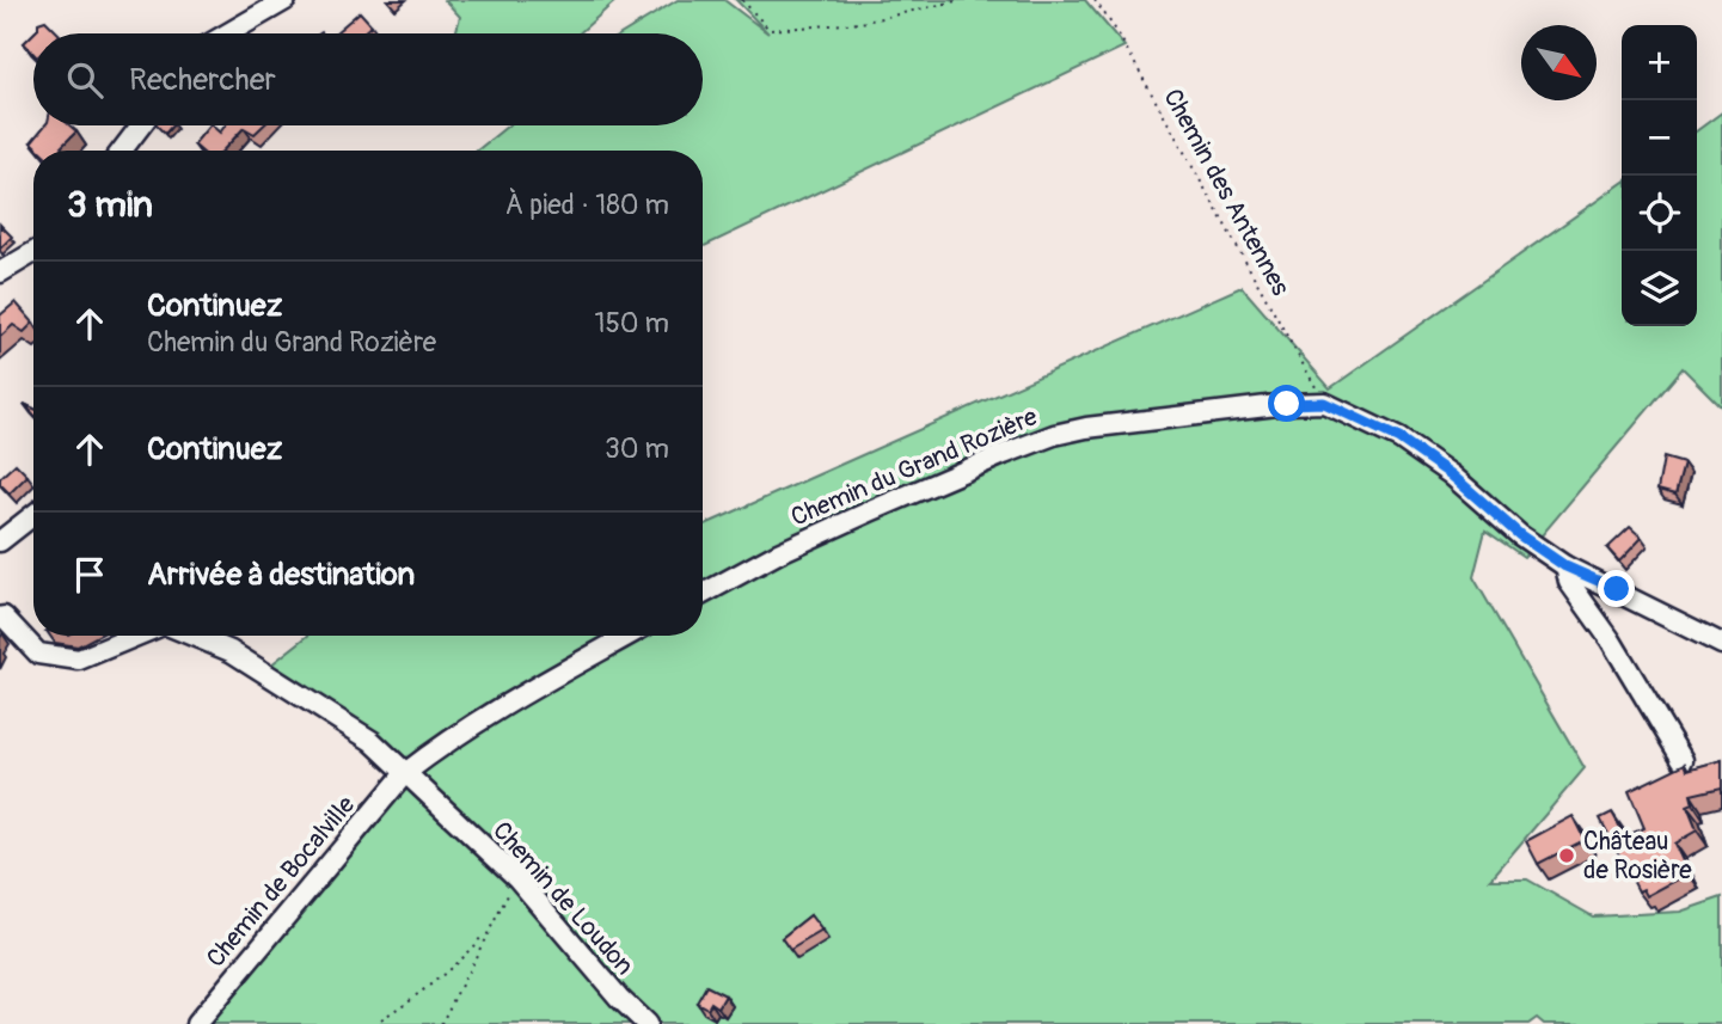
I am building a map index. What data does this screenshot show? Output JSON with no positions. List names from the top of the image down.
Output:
{
  "streets": {
    "street": ["Chemin du Grand Rozière", "Chemin de Bocalville", "Chemin de Loudon"],
    "path": ["Chemin des Antennes"]
  },
  "crossings": [
    ["Chemin des Antennes", "Chemin du Grand Rozière"],
    ["Chemin de Bocalville", "Chemin de Loudon"]
  ],
  "places": ["Château de Rosière"],
  "north": "bottom right",
  "page": {
    "map_buttons": ["+", "−"],
    "search": "Rechercher",
    "heading": ["3 min", "À pied · 180 m"],
    "list": [
      ["Continuez", "Chemin du Grand Rozière", "150 m"],
      ["Continuez", "30 m"],
      "Arrivée à destination"
    ]
  }
}
